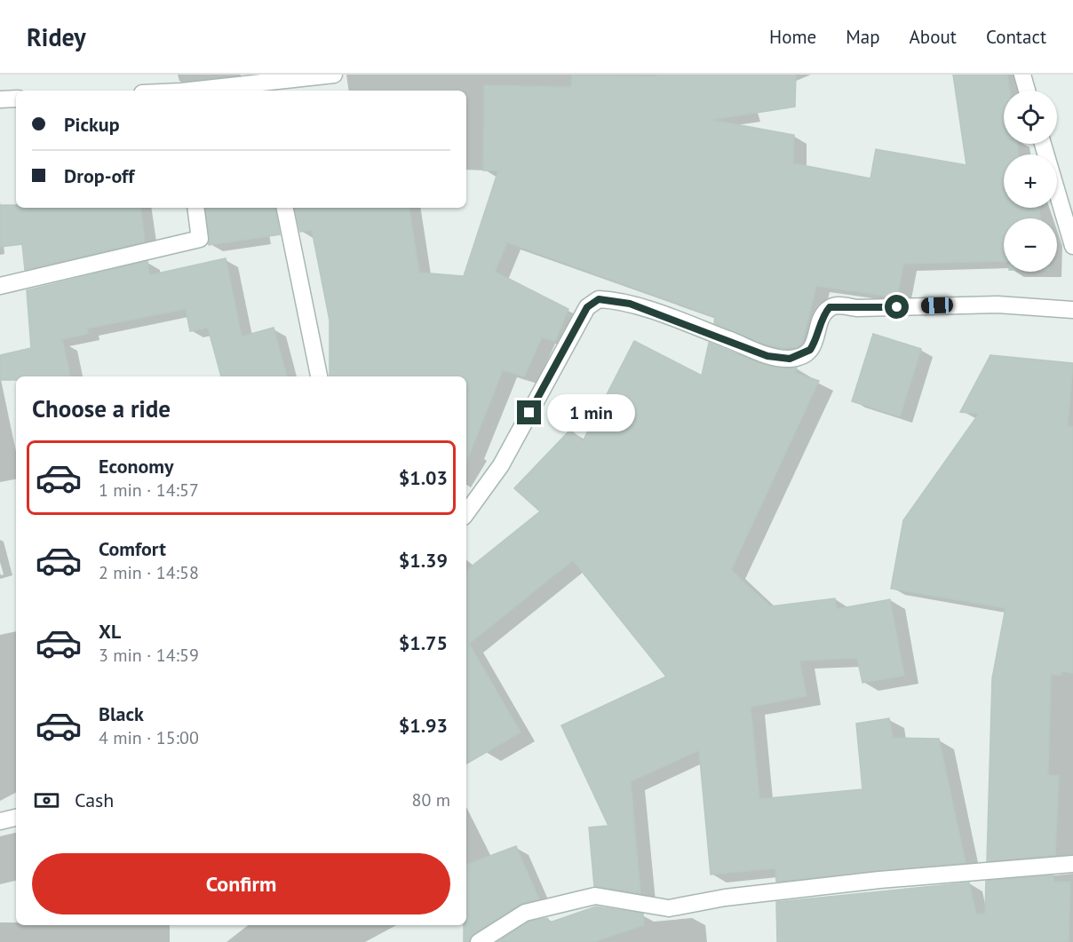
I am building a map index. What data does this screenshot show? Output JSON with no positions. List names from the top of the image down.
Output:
{
  "page": {
    "header": "Ridey",
    "nav": [
      "Home",
      "Map",
      "About",
      "Contact"
    ],
    "map_buttons": ["+", "−"],
    "banner": ["Pickup", "Drop-off"],
    "heading": "Choose a ride",
    "bubble": "1 min",
    "list": [
      {
        "name": "Economy",
        "note": "1 min · 14:57",
        "value": "$1.03"
      },
      {
        "name": "Comfort",
        "note": "2 min · 14:58",
        "value": "$1.39"
      },
      {
        "name": "XL",
        "note": "3 min · 14:59",
        "value": "$1.75"
      },
      {
        "name": "Black",
        "note": "4 min · 15:00",
        "value": "$1.93"
      }
    ],
    "pay": ["Cash", "80 m"],
    "buttons": "Confirm"
  }
}
